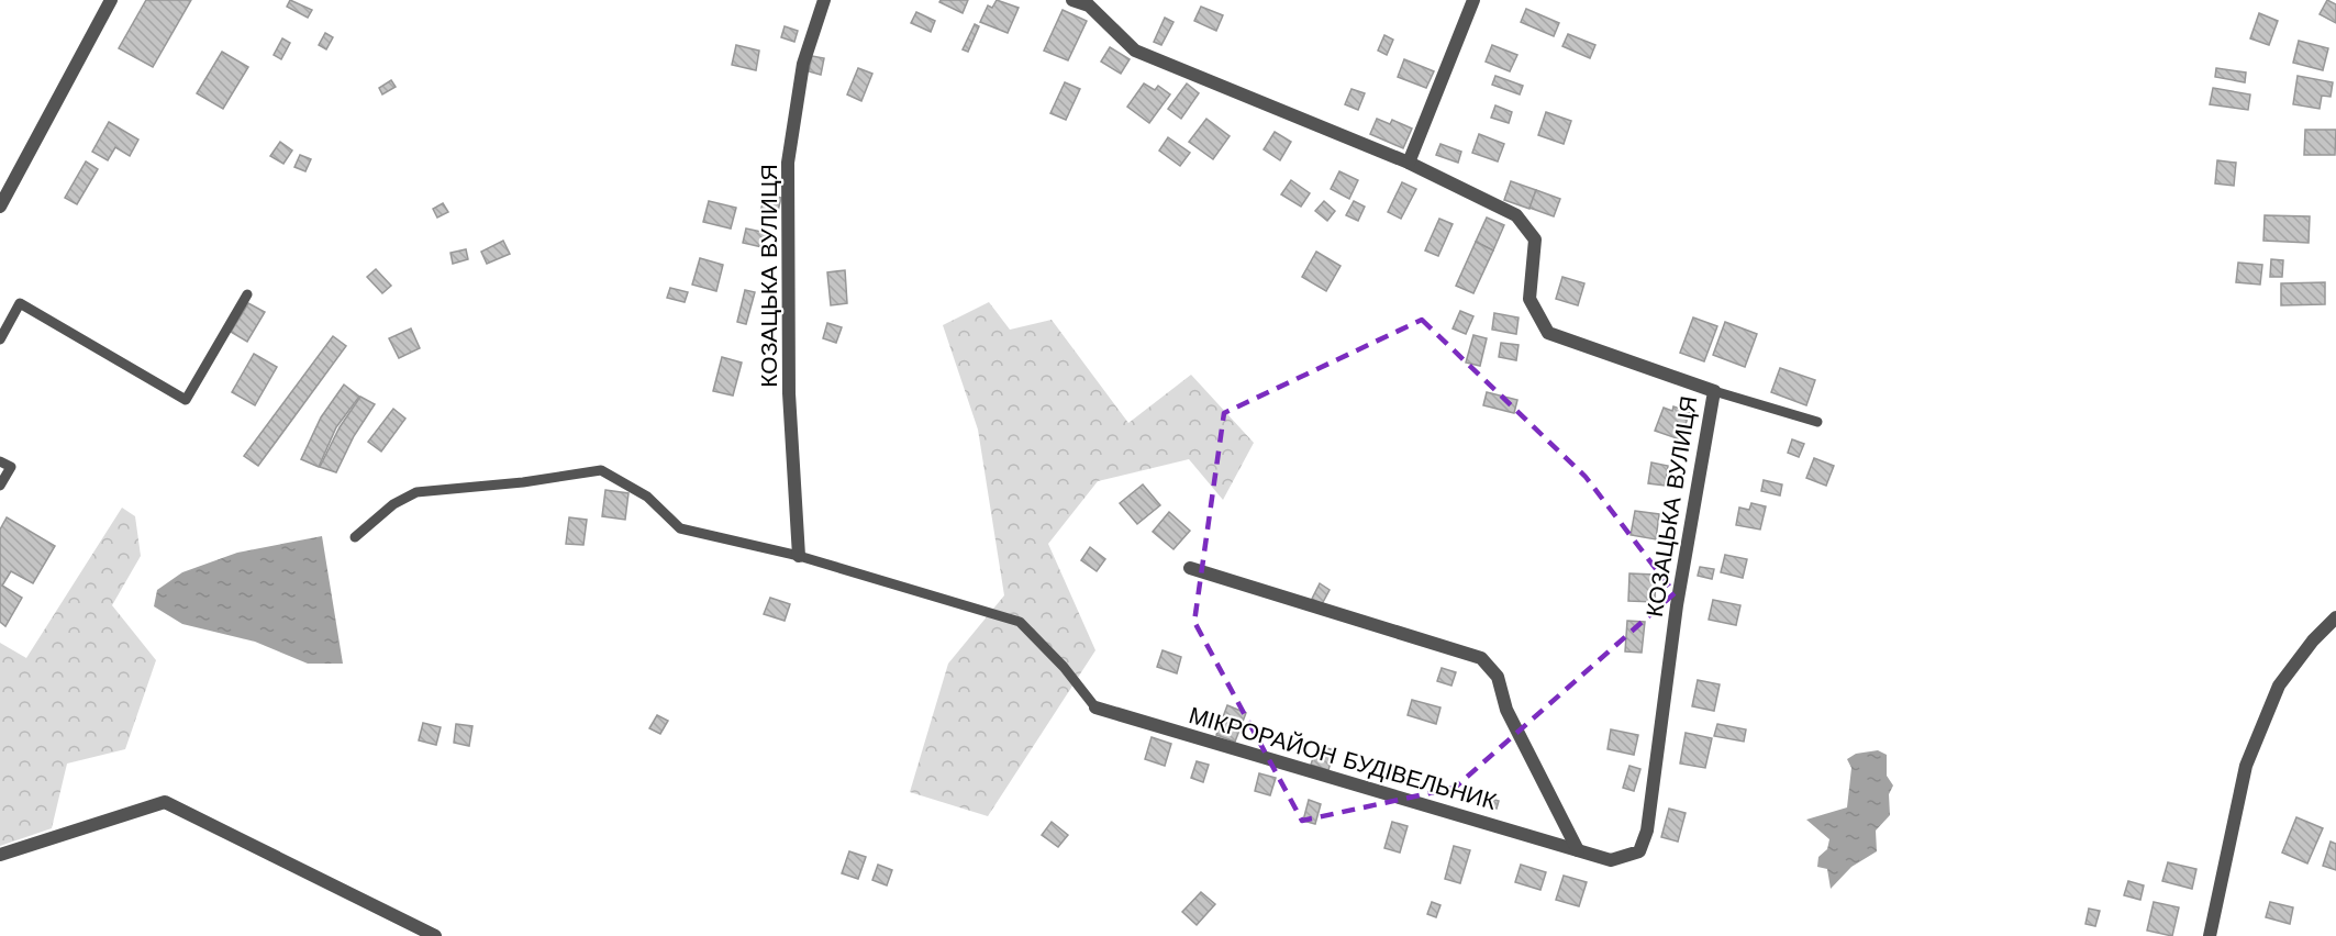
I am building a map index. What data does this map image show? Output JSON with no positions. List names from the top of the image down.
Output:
{
  "streets": {
    "street": ["КОЗАЦЬКА ВУЛИЦЯ", "МІКРОРАЙОН БУДІВЕЛЬНИК"]
  },
  "crossings": [
    ["КОЗАЦЬКА ВУЛИЦЯ", "МІКРОРАЙОН БУДІВЕЛЬНИК"]
  ]
}
